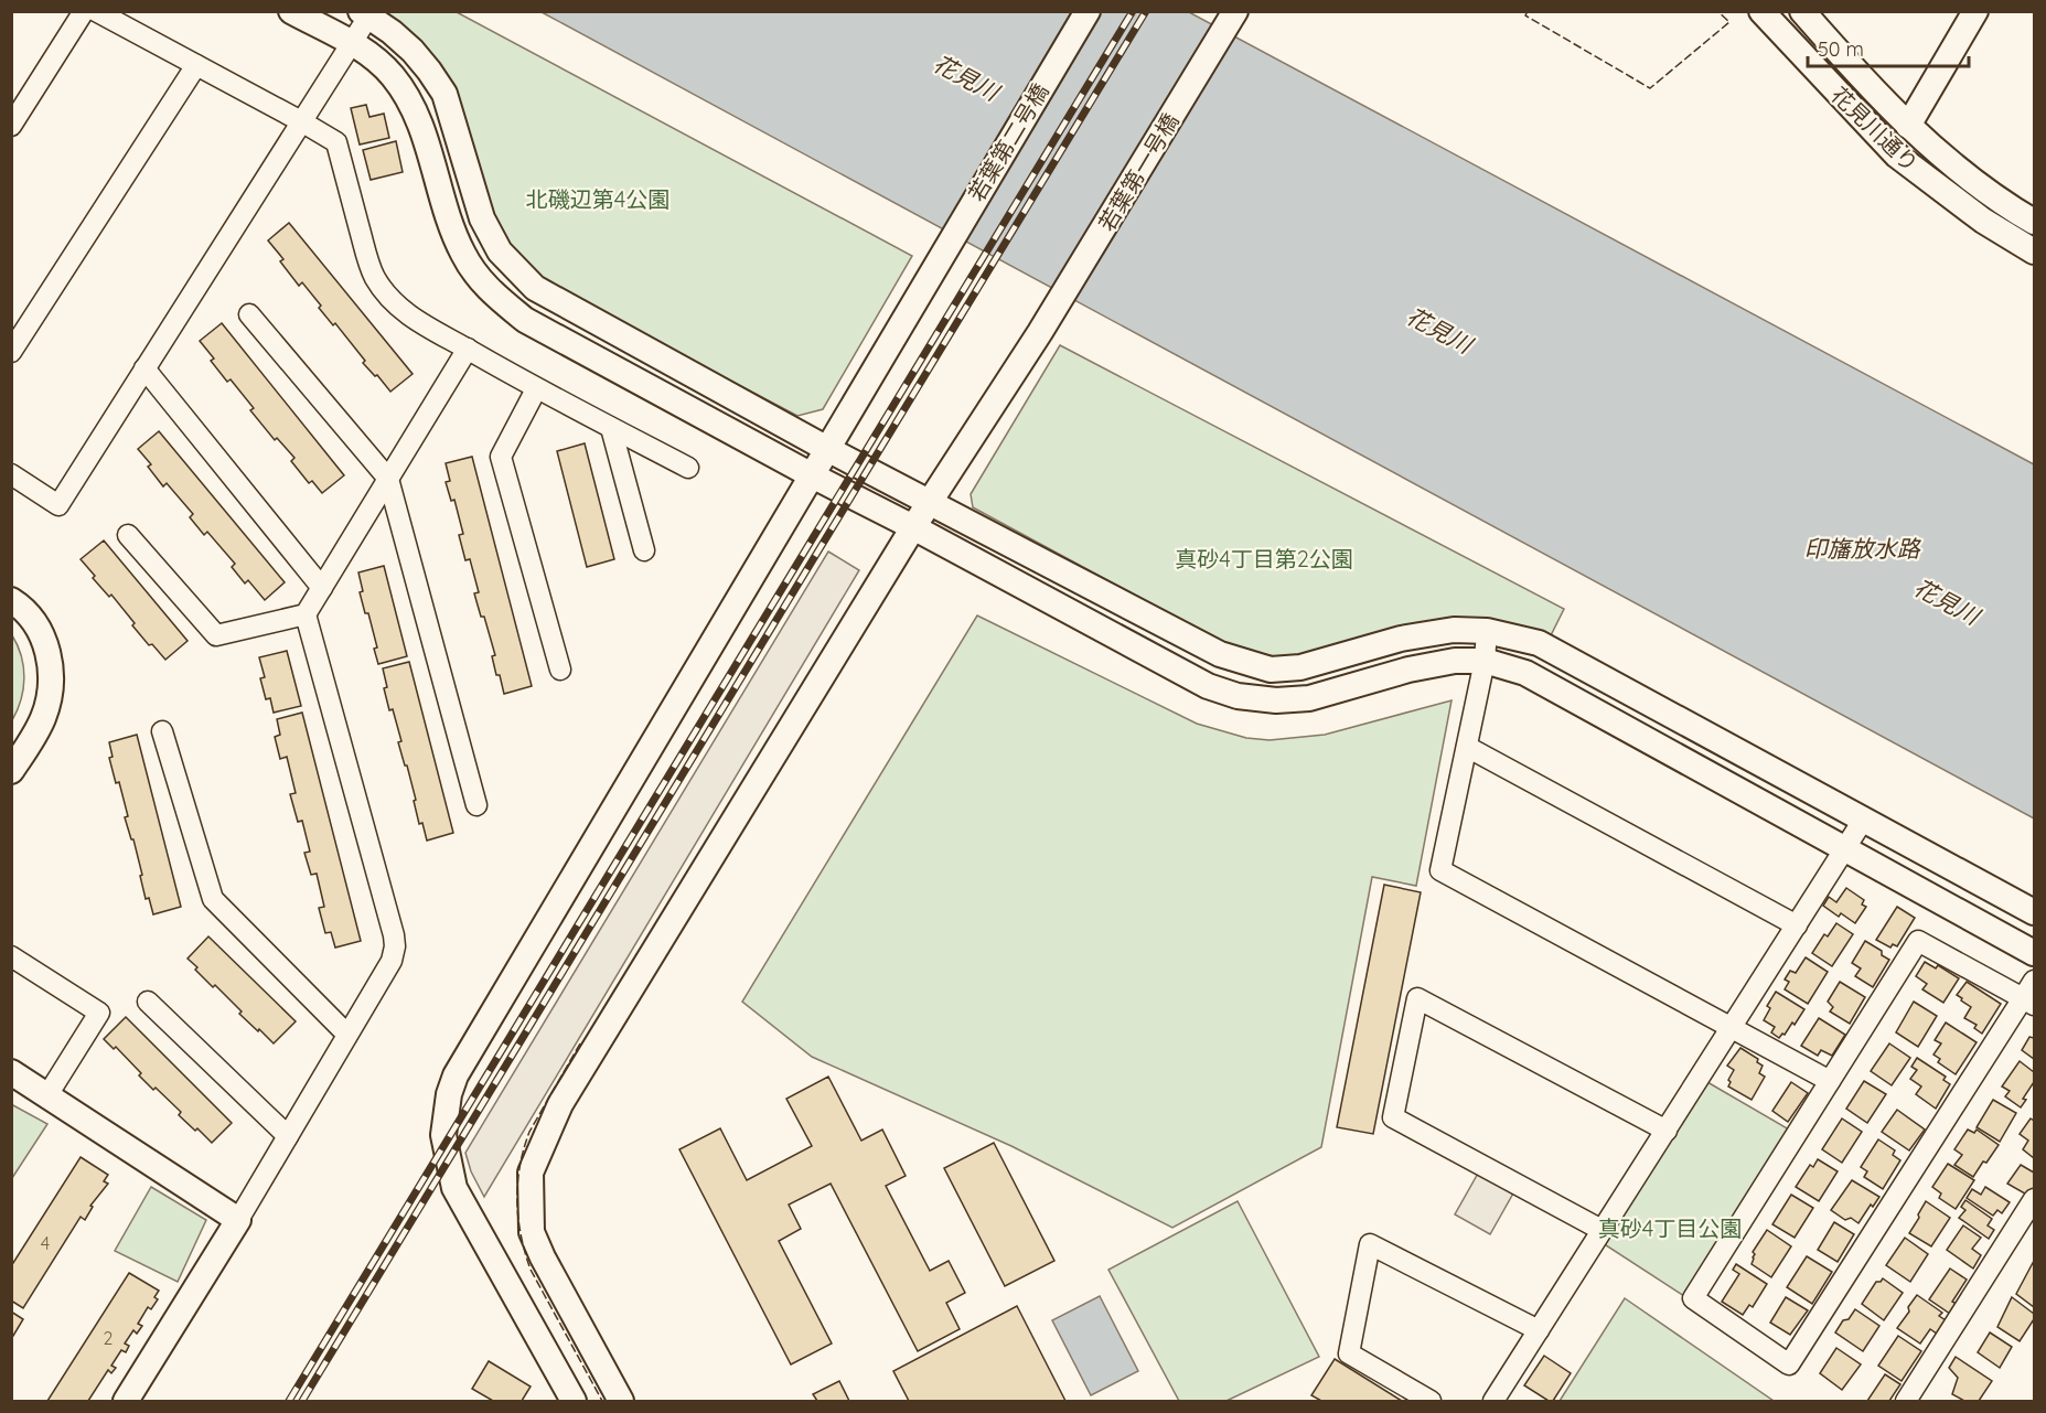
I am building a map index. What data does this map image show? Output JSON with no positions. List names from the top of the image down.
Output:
{
  "streets": {
    "street": ["花見川通り", "若葉第二号橋", "若葉第一号橋"]
  },
  "water": ["花見川", "印旛放水路"],
  "parks": ["北磯辺第4公園", "真砂4丁目第2公園", "真砂4丁目公園"],
  "house_numbers": ["4", "2"],
  "scale_bar": "50 m"
}
